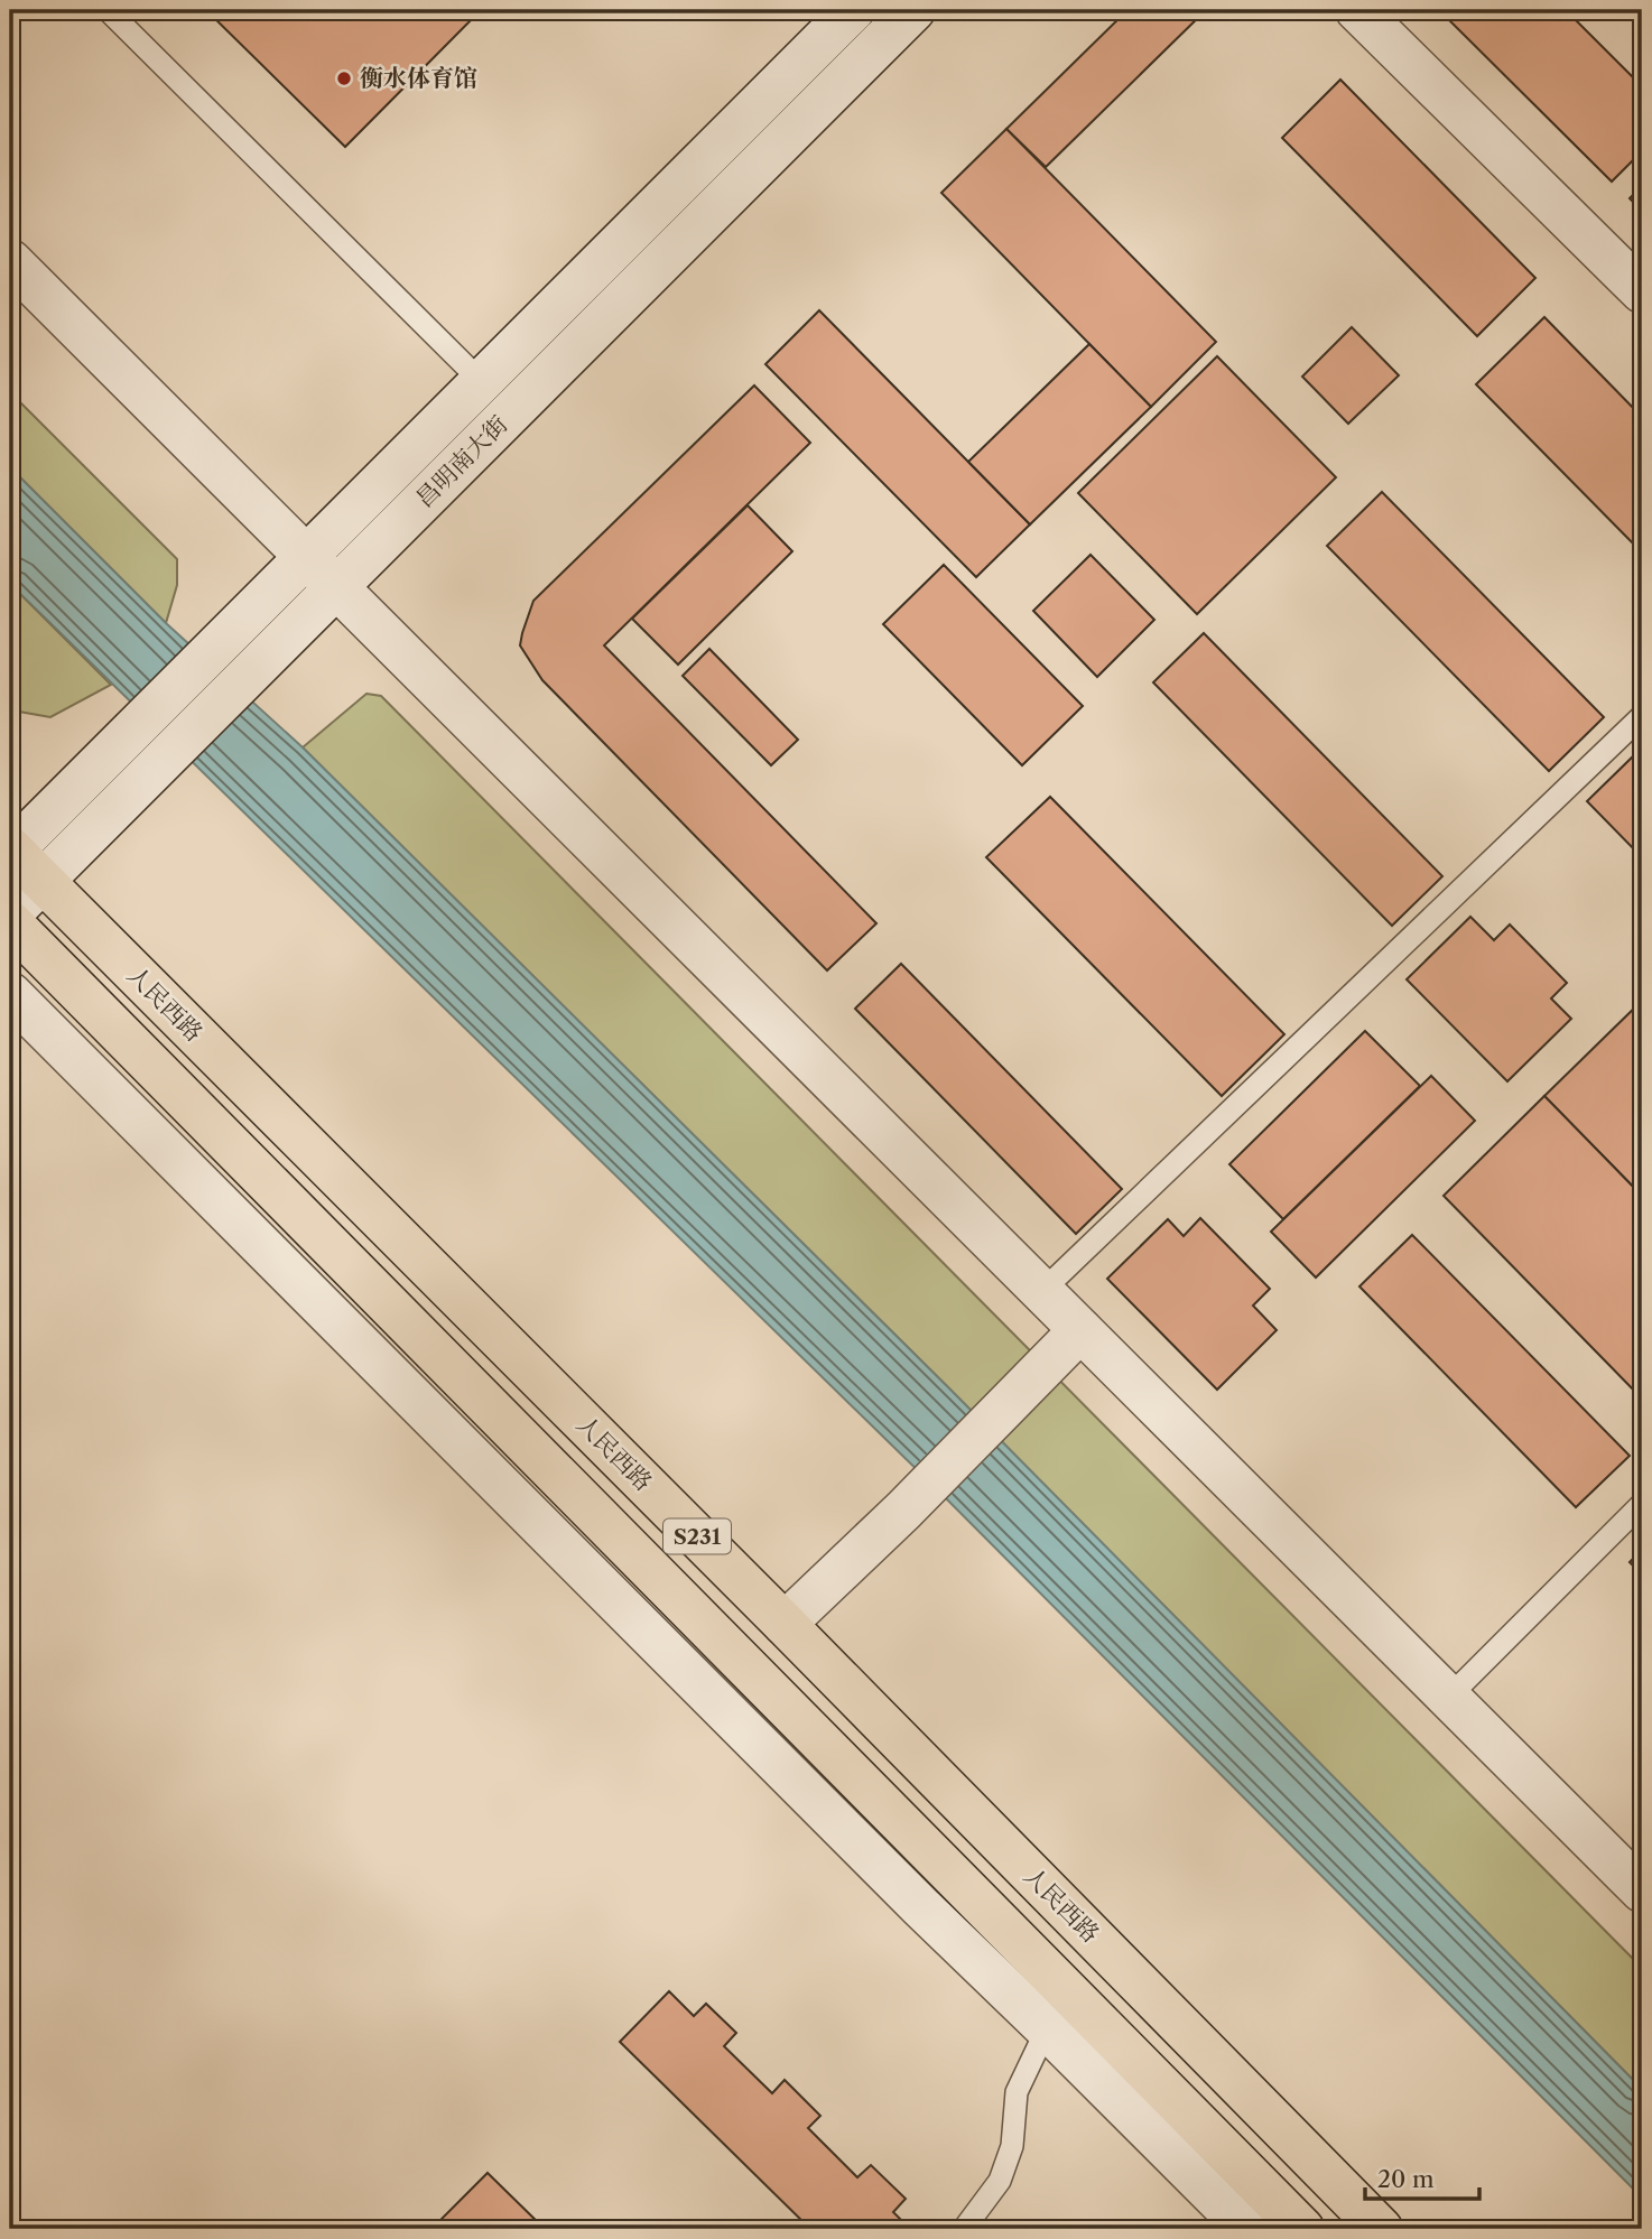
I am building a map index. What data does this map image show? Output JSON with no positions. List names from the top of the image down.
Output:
{
  "streets": {
    "main road": ["人民西路", "S231"],
    "street": ["昌明南大街"]
  },
  "crossings": [
    ["昌明南大街", "人民西路"]
  ],
  "places": ["衡水体育馆"],
  "scale_bar": "20 m"
}
